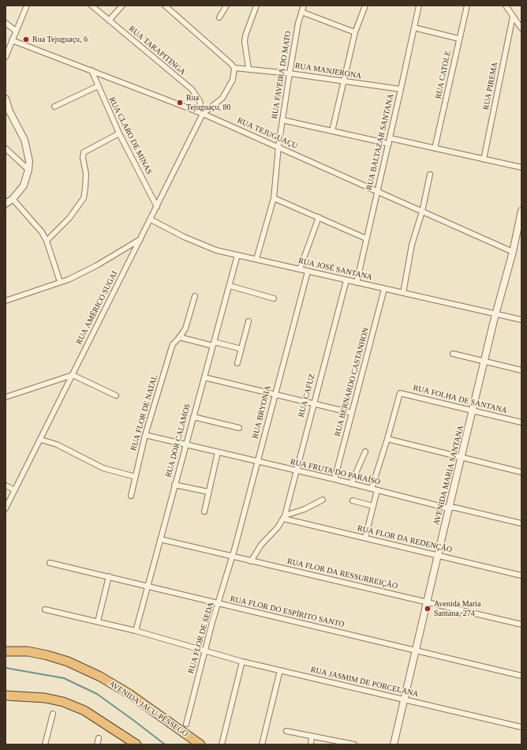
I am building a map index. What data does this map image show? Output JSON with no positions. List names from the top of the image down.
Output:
{
  "streets": {
    "highway": ["AVENIDA JACU-PÊSSEGO"],
    "street": [
      "RUA TARAPITINGA",
      "RUA MANJERONA",
      "RUA FAVEIRA DO MATO",
      "RUA CATOLE",
      "RUA PIREMA",
      "RUA TEJUGUAÇU",
      "RUA CLARO DE MINAS",
      "RUA BALTAZAR SANTANA",
      "RUA JOSÉ SANTANA",
      "RUA AMÉRICO SUGAI",
      "RUA BERNARDO CASTANHON",
      "RUA CAFUZ",
      "RUA FOLHA DE SANTANA",
      "RUA BRYONIA",
      "RUA FLOR DE NATAL",
      "RUA DOR CALAMOS",
      "RUA FRUTA DO PARAÍSO",
      "AVENIDA MARIA SANTANA",
      "RUA FLOR DA REDENÇÃO",
      "RUA FLOR DA RESSURREIÇÃO",
      "RUA FLOR DO ESPÍRITO SANTO",
      "RUA FLOR DE SEDA",
      "RUA JASMIM DE PORCELANA"
    ]
  },
  "crossings": [
    ["RUA TARAPITINGA", "RUA TEJUGUAÇU"],
    ["RUA TARAPITINGA", "RUA AMÉRICO SUGAI"],
    ["RUA MANJERONA", "RUA FAVEIRA DO MATO"],
    ["RUA MANJERONA", "RUA BALTAZAR SANTANA"],
    ["RUA FAVEIRA DO MATO", "RUA TEJUGUAÇU"],
    ["RUA FAVEIRA DO MATO", "RUA JOSÉ SANTANA"],
    ["RUA TEJUGUAÇU", "RUA CLARO DE MINAS"],
    ["RUA TEJUGUAÇU", "RUA BALTAZAR SANTANA"],
    ["RUA TEJUGUAÇU", "RUA AMÉRICO SUGAI"],
    ["RUA TEJUGUAÇU", "AVENIDA MARIA SANTANA"],
    ["RUA CLARO DE MINAS", "RUA AMÉRICO SUGAI"],
    ["RUA BALTAZAR SANTANA", "RUA JOSÉ SANTANA"],
    ["RUA JOSÉ SANTANA", "RUA AMÉRICO SUGAI"],
    ["RUA JOSÉ SANTANA", "RUA BERNARDO CASTANHON"],
    ["RUA JOSÉ SANTANA", "RUA CAFUZ"],
    ["RUA JOSÉ SANTANA", "RUA BRYONIA"],
    ["RUA JOSÉ SANTANA", "RUA DOR CALAMOS"],
    ["RUA JOSÉ SANTANA", "AVENIDA MARIA SANTANA"],
    ["RUA BERNARDO CASTANHON", "RUA FRUTA DO PARAÍSO"],
    ["RUA CAFUZ", "RUA FRUTA DO PARAÍSO"],
    ["RUA CAFUZ", "RUA FLOR DA REDENÇÃO"],
    ["RUA FOLHA DE SANTANA", "RUA FRUTA DO PARAÍSO"],
    ["RUA FOLHA DE SANTANA", "AVENIDA MARIA SANTANA"],
    ["RUA BRYONIA", "RUA FRUTA DO PARAÍSO"],
    ["RUA BRYONIA", "RUA FLOR DA RESSURREIÇÃO"],
    ["RUA BRYONIA", "RUA FLOR DE SEDA"],
    ["RUA FLOR DE NATAL", "RUA FRUTA DO PARAÍSO"],
    ["RUA DOR CALAMOS", "RUA FRUTA DO PARAÍSO"],
    ["RUA DOR CALAMOS", "RUA FLOR DA RESSURREIÇÃO"],
    ["RUA DOR CALAMOS", "RUA FLOR DO ESPÍRITO SANTO"],
    ["RUA DOR CALAMOS", "RUA JASMIM DE PORCELANA"],
    ["RUA FRUTA DO PARAÍSO", "AVENIDA MARIA SANTANA"],
    ["AVENIDA MARIA SANTANA", "RUA FLOR DA REDENÇÃO"],
    ["AVENIDA MARIA SANTANA", "RUA FLOR DA RESSURREIÇÃO"],
    ["AVENIDA MARIA SANTANA", "RUA FLOR DO ESPÍRITO SANTO"],
    ["AVENIDA MARIA SANTANA", "RUA JASMIM DE PORCELANA"],
    ["RUA FLOR DA RESSURREIÇÃO", "RUA FLOR DE SEDA"],
    ["RUA FLOR DO ESPÍRITO SANTO", "RUA FLOR DE SEDA"],
    ["RUA FLOR DE SEDA", "RUA JASMIM DE PORCELANA"]
  ],
  "places": ["Rua Tejuguaçu, 6", "Rua Tejuguaçu, 80", "Avenida Maria Santana, 274"]
}
